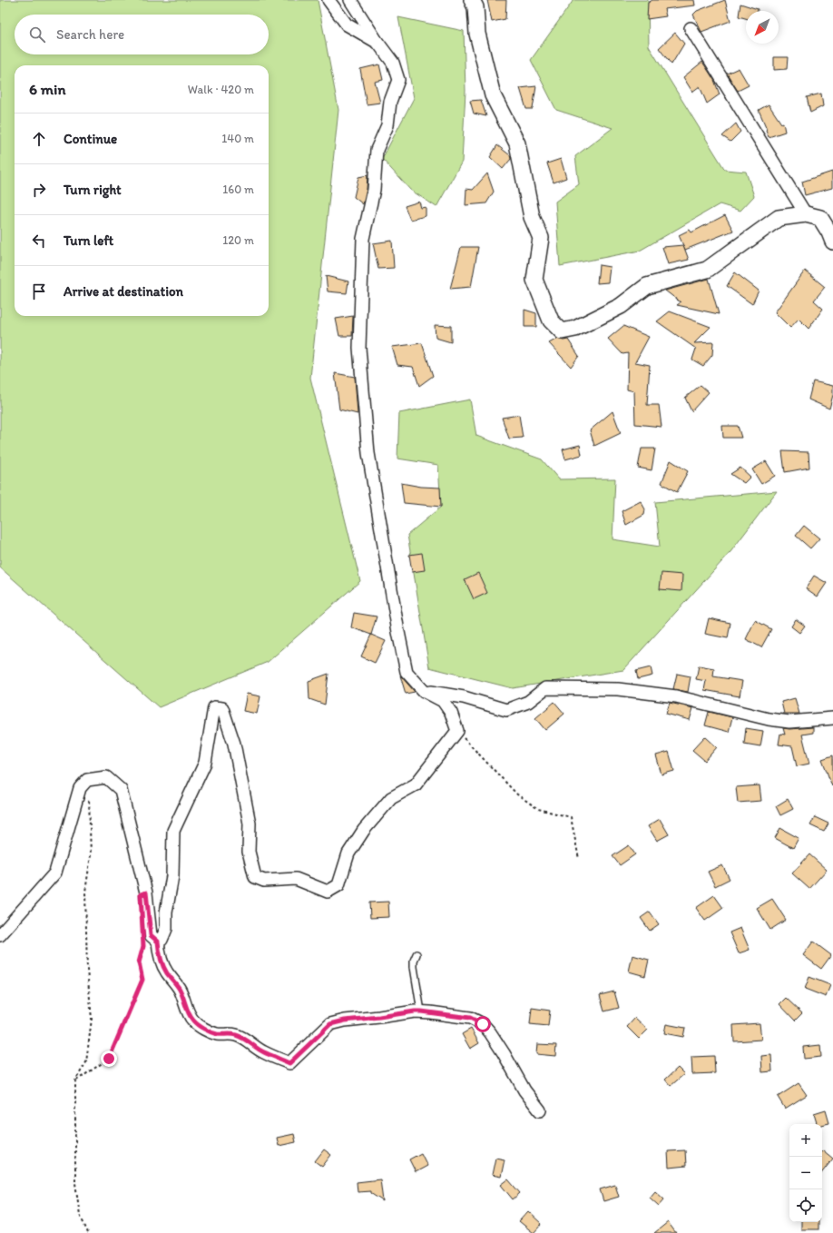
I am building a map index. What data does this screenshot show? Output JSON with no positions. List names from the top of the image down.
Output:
{
  "north": "bottom left",
  "page": {
    "search": "Search here",
    "heading": ["6 min", "Walk · 420 m"],
    "list": [
      ["Continue", "140 m"],
      ["Turn right", "160 m"],
      ["Turn left", "120 m"],
      "Arrive at destination"
    ],
    "map_buttons": ["+", "−"]
  }
}
